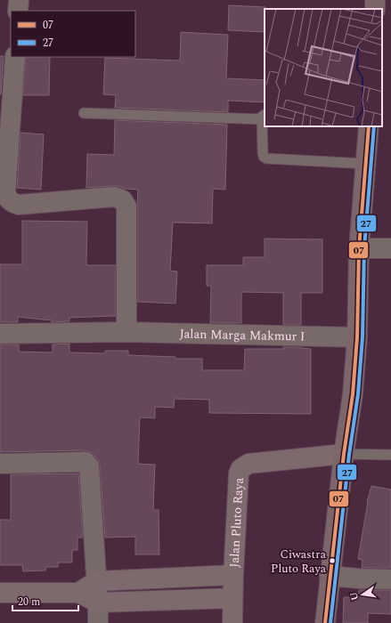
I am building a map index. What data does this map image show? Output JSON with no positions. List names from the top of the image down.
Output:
{
  "streets": {
    "street": ["Jalan Marga Makmur I", "Jalan Pluto Raya"]
  },
  "places": ["Ciwastra Pluto Raya"],
  "lines": ["transit line 07", "transit line 27"],
  "legend": ["07", "27"],
  "scale_bar": "20 m",
  "north": "left"
}
